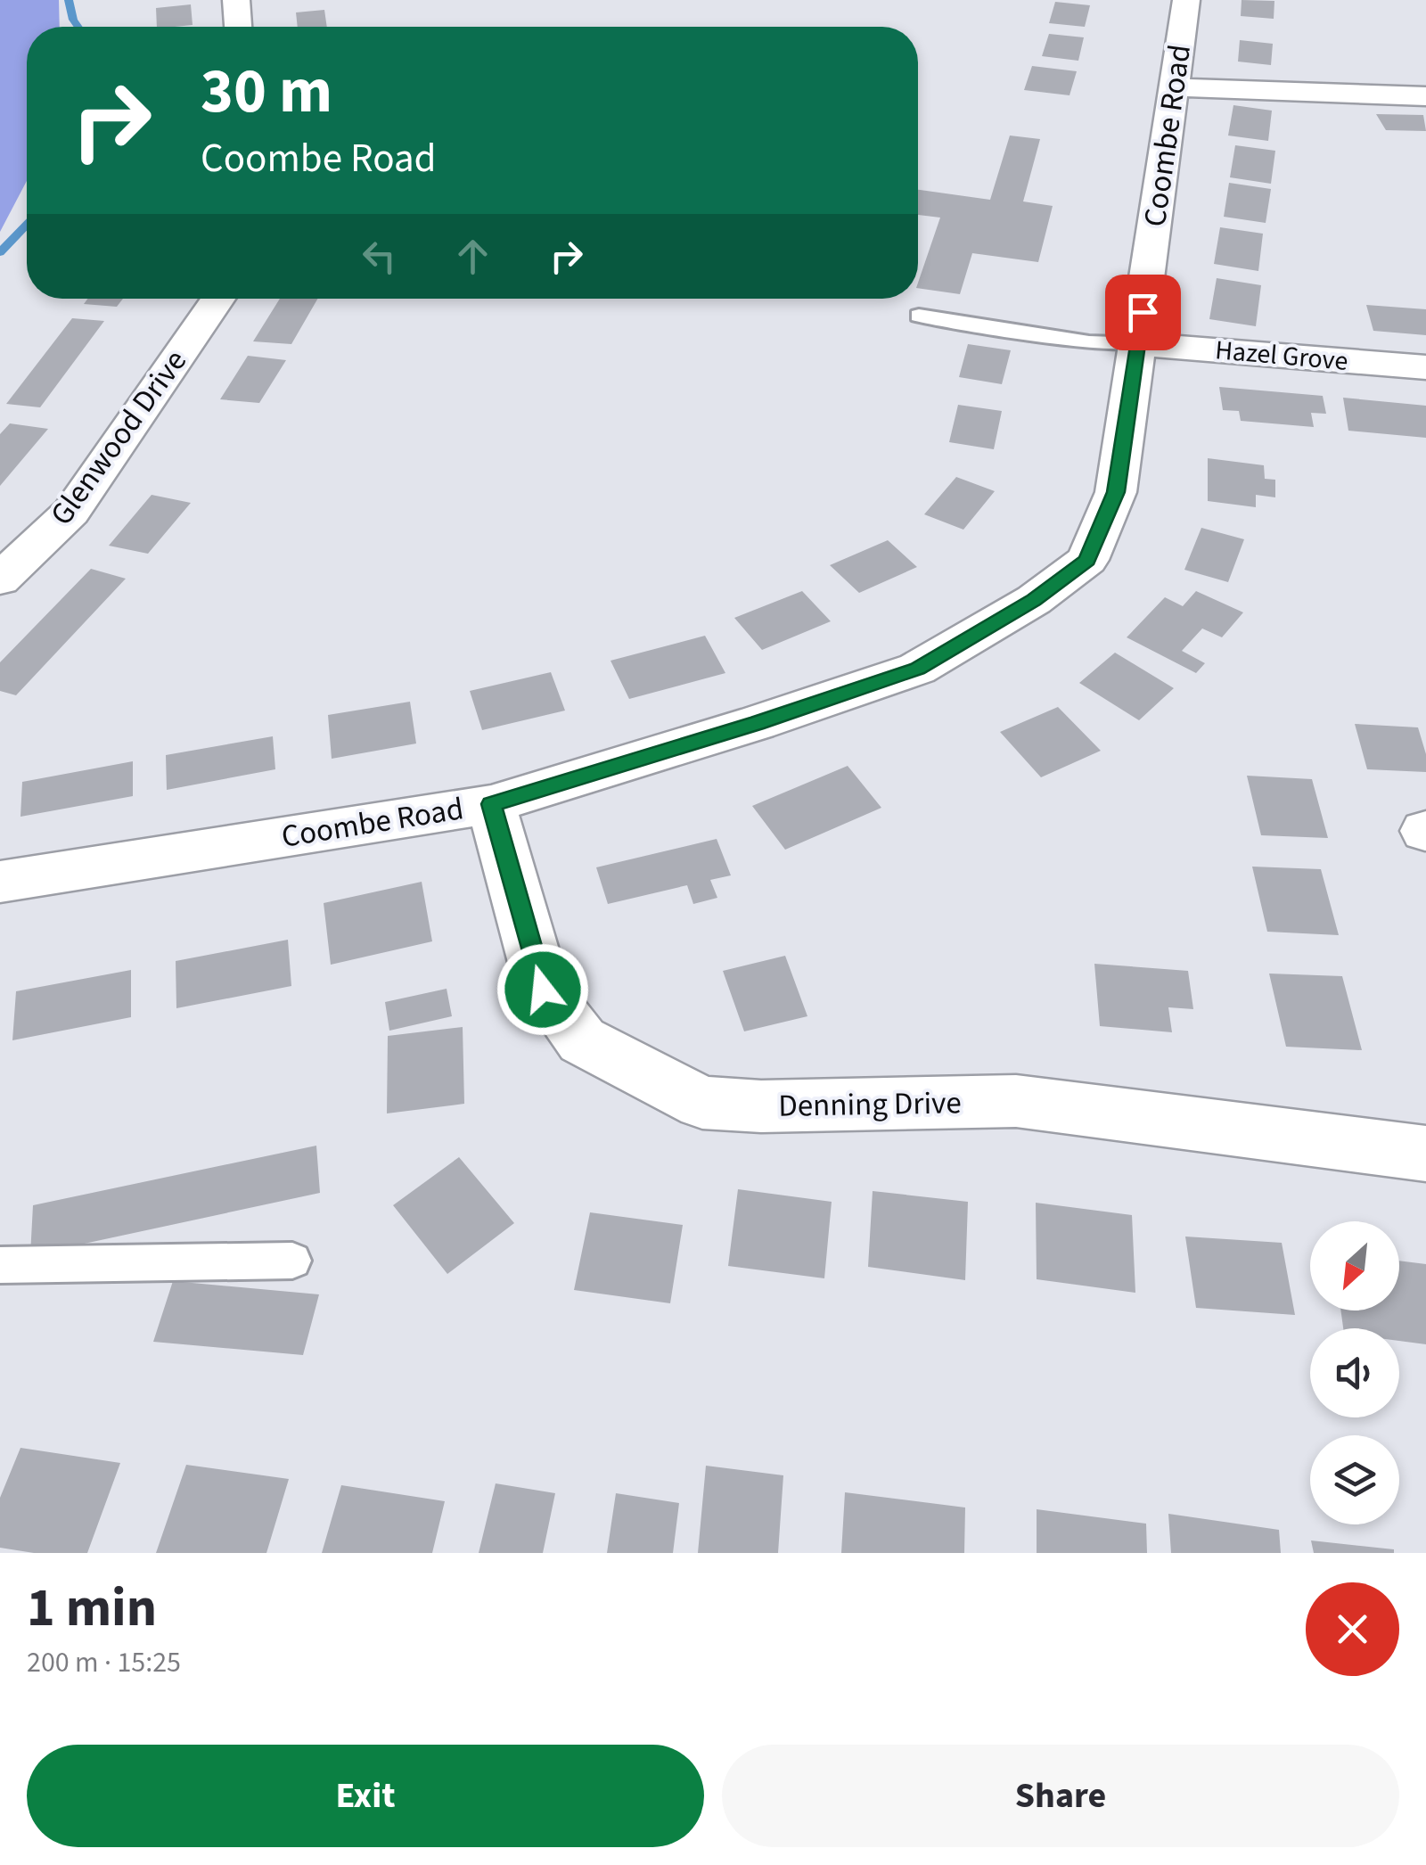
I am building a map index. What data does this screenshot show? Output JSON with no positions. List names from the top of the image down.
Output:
{
  "streets": {
    "street": [
      "Coombe Road",
      "Hazel Grove",
      "Glenwood Drive",
      "Denning Drive"
    ]
  },
  "crossings": [
    ["Coombe Road", "Hazel Grove"],
    ["Coombe Road", "Denning Drive"]
  ],
  "north": "bottom left",
  "page": {
    "turn": ["30 m", "Coombe Road"],
    "heading": ["1 min", "200 m · 15:25"],
    "buttons": ["Exit", "Share"]
  }
}
